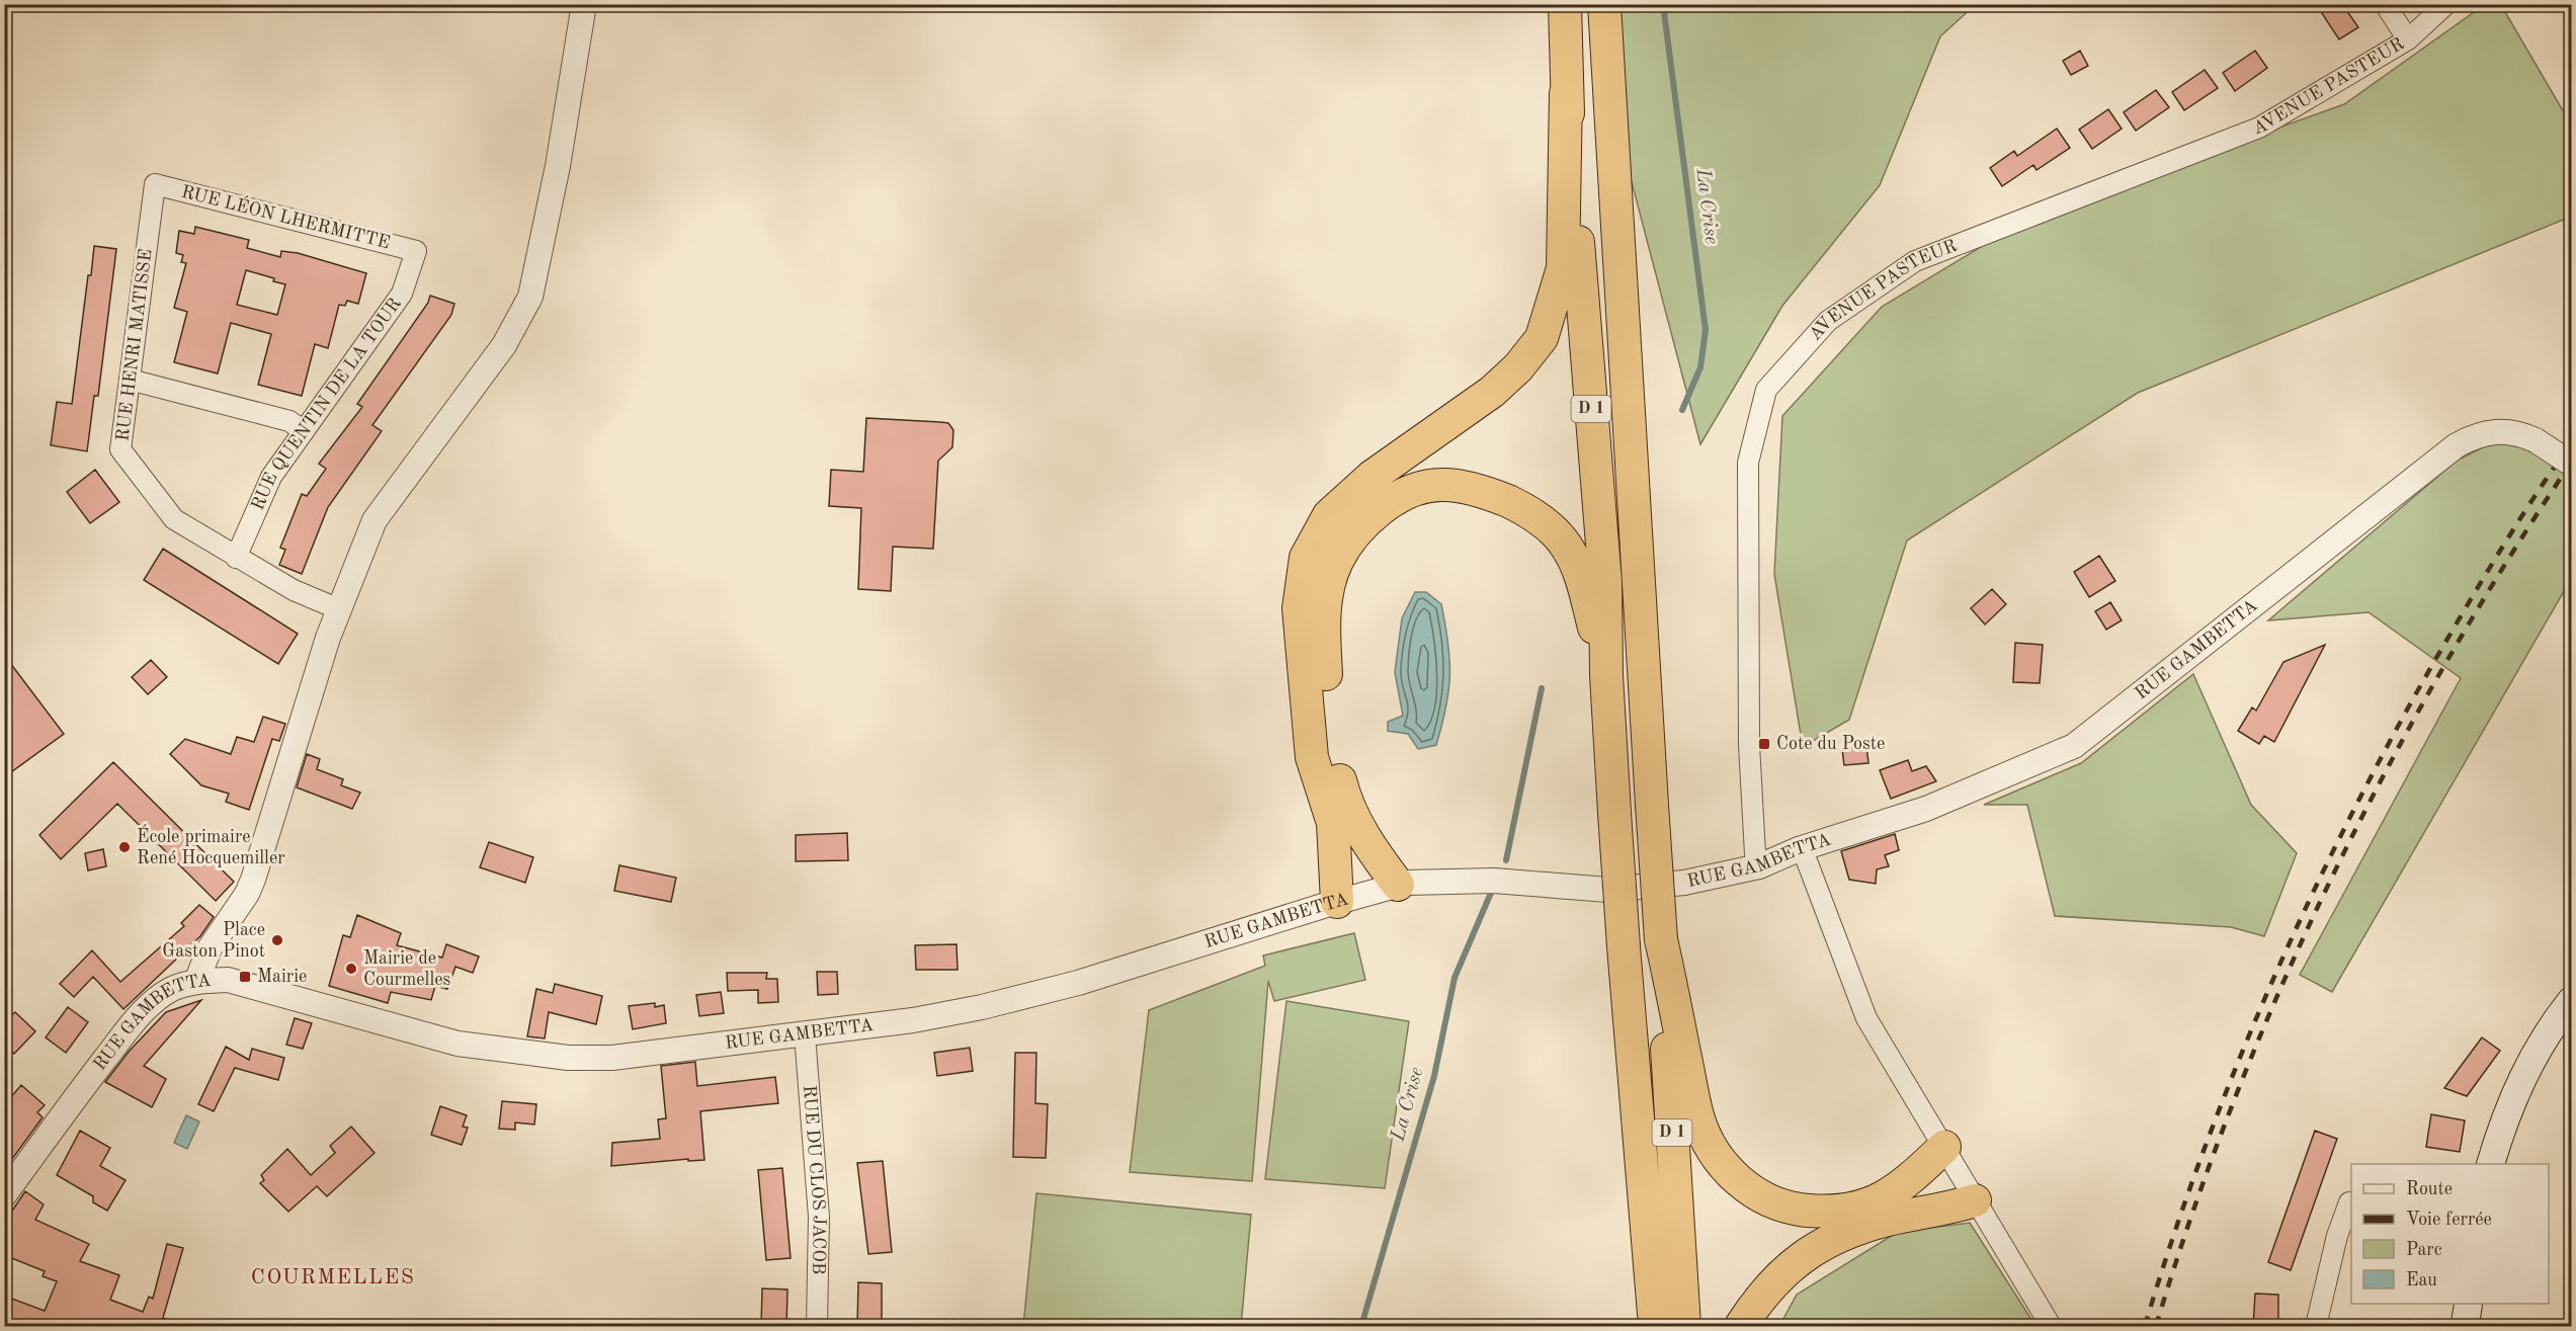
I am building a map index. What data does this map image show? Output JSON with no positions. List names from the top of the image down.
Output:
{
  "streets": {
    "highway": ["D 1"],
    "street": [
      "AVENUE PASTEUR",
      "RUE LÉON LHERMITTE",
      "RUE HENRI MATISSE",
      "RUE QUENTIN DE LA TOUR",
      "RUE GAMBETTA",
      "RUE DU CLOS JACOB"
    ]
  },
  "crossings": [
    ["AVENUE PASTEUR", "RUE GAMBETTA"],
    ["RUE LÉON LHERMITTE", "RUE HENRI MATISSE"],
    ["RUE LÉON LHERMITTE", "RUE QUENTIN DE LA TOUR"],
    ["RUE HENRI MATISSE", "RUE QUENTIN DE LA TOUR"],
    ["RUE GAMBETTA", "RUE DU CLOS JACOB"]
  ],
  "districts": ["COURMELLES"],
  "water": ["La Crise"],
  "places": {
    "transit": ["Cote du Poste", "Mairie"],
    "other": ["École primaire René Hocquemiller", "Place Gaston Pinot", "Mairie de Courmelles"]
  },
  "legend": [
    "Route",
    "Voie ferrée",
    "Parc",
    "Eau"
  ]
}
